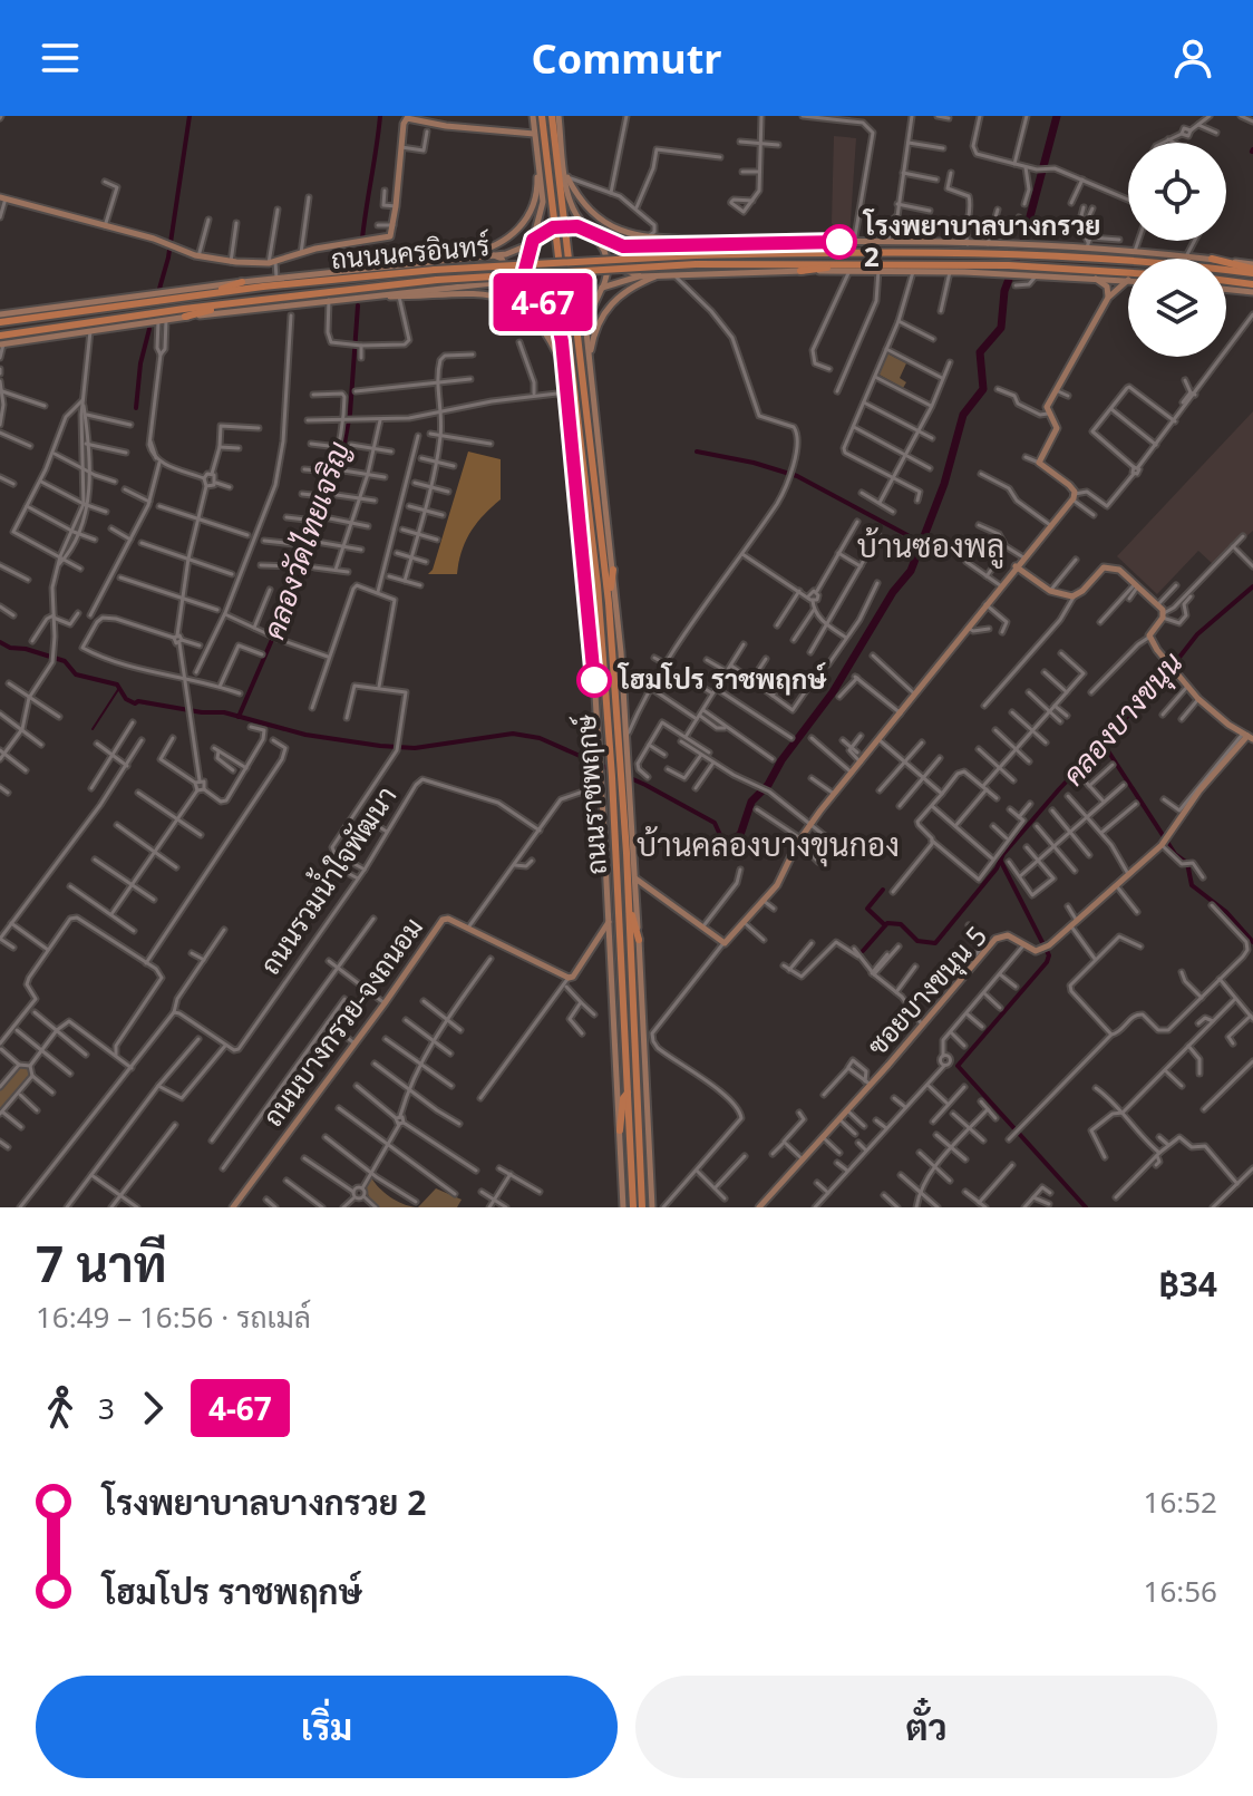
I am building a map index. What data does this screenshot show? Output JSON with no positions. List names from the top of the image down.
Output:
{
  "streets": {
    "main road": [
      "ถนนนครอินทร์",
      "ถนนราชพฤกษ์",
      "ซอยบางขนุน 5",
      "ถนนบางกรวย-จงถนอม"
    ],
    "street": ["ถนนรวมน้ำใจพัฒนา"]
  },
  "districts": ["บ้านซองพลู", "บ้านคลองบางขุนกอง"],
  "water": ["คลองวัดไทยเจริญ", "คลองบางขนุน"],
  "places": ["โรงพยาบาลบางกรวย 2", "โฮมโปร ราชพฤกษ์"],
  "lines": ["bus line 4-67"],
  "page": {
    "header": "Commutr",
    "on_map": "4-67",
    "heading": ["7 นาที", "16:49 – 16:56 · รถเมล์", "฿34"],
    "legs": ["3", "4-67"],
    "list": [
      {
        "name": "โรงพยาบาลบางกรวย 2",
        "value": "16:52"
      },
      {
        "name": "โฮมโปร ราชพฤกษ์",
        "value": "16:56"
      }
    ],
    "buttons": ["เริ่ม", "ตั๋ว"]
  }
}
